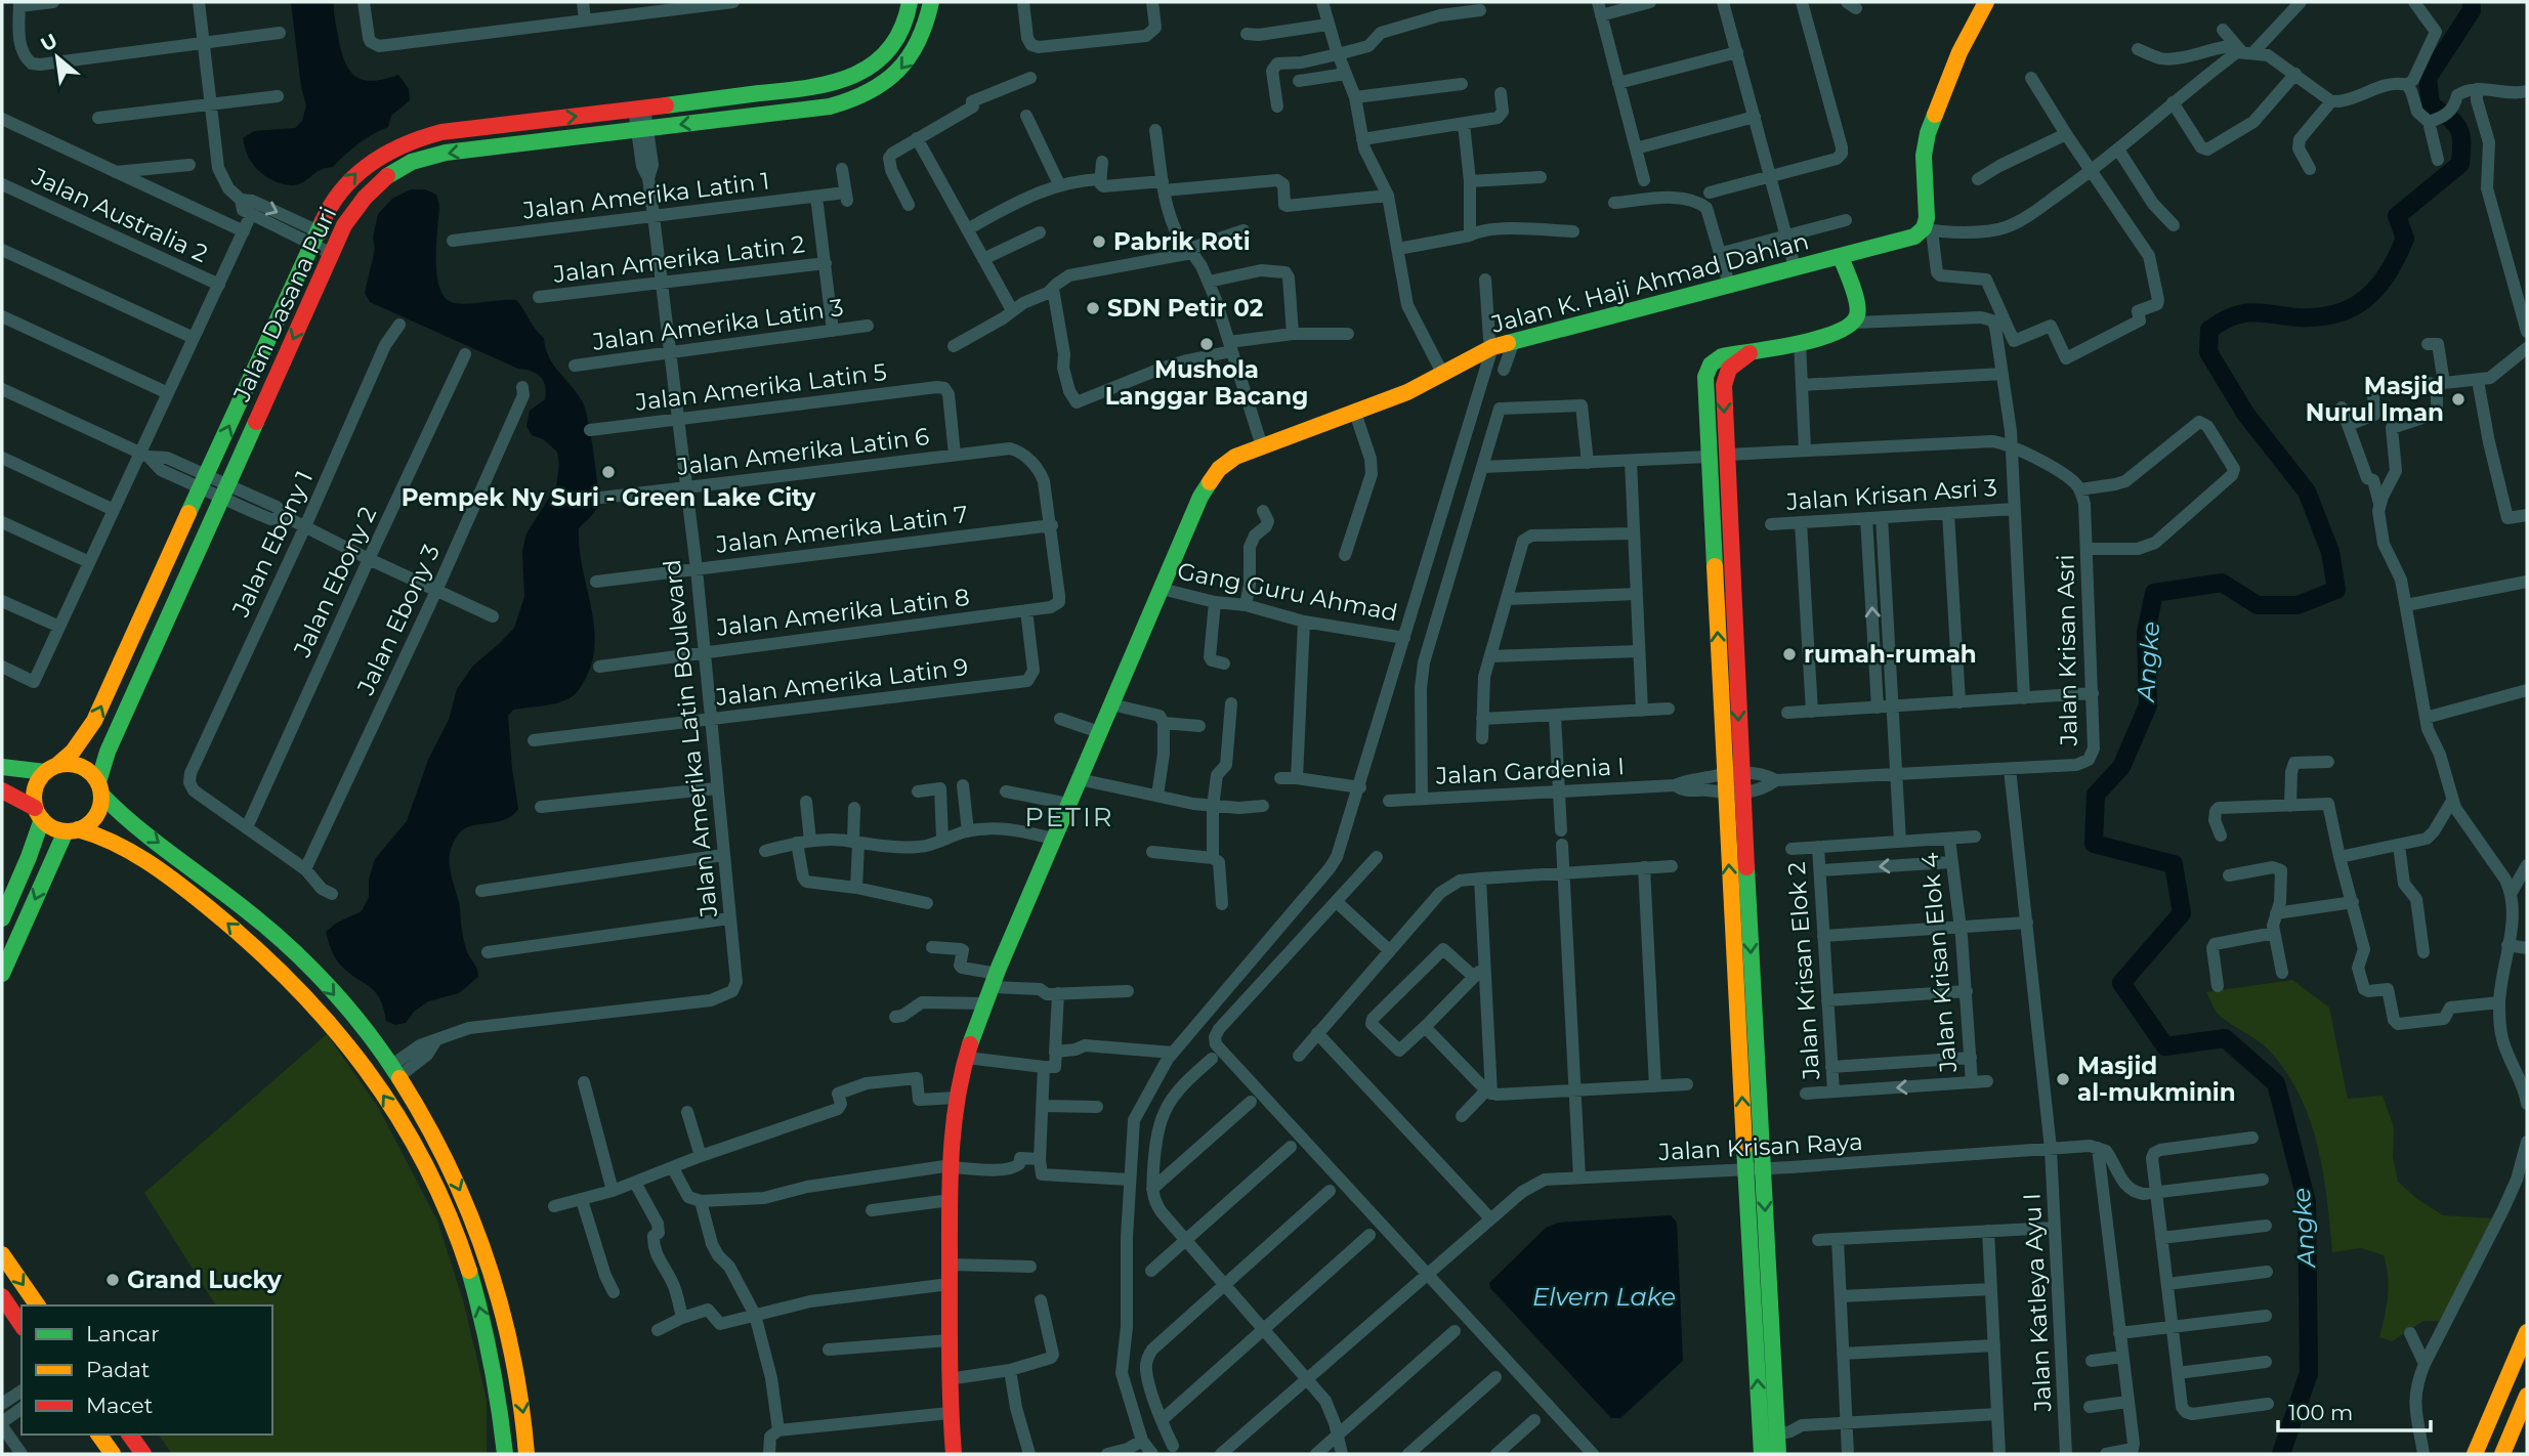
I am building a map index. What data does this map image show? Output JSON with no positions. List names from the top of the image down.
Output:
{
  "streets": {
    "main road": ["Jalan K. Haji Ahmad Dahlan", "Jalan Dasana Puri"],
    "street": [
      "Jalan Amerika Latin 1",
      "Jalan Australia 2",
      "Jalan Amerika Latin 2",
      "Jalan Amerika Latin 3",
      "Jalan Amerika Latin 5",
      "Jalan Amerika Latin 6",
      "Jalan Krisan Asri 3",
      "Jalan Amerika Latin 7",
      "Jalan Ebony 1",
      "Jalan Ebony 2",
      "Gang Guru Ahmad",
      "Jalan Amerika Latin 8",
      "Jalan Ebony 3",
      "Jalan Krisan Asri",
      "Jalan Amerika Latin 9",
      "Jalan Amerika Latin Boulevard",
      "Jalan Gardenia I",
      "Jalan Krisan Elok 4",
      "Jalan Krisan Elok 2",
      "Jalan Krisan Raya",
      "Jalan Katleya Ayu I"
    ]
  },
  "crossings": [
    ["Jalan Amerika Latin 1", "Jalan Amerika Latin Boulevard"],
    ["Jalan Amerika Latin 2", "Jalan Amerika Latin Boulevard"],
    ["Jalan K. Haji Ahmad Dahlan", "Gang Guru Ahmad"],
    ["Jalan Dasana Puri", "Jalan Amerika Latin Boulevard"],
    ["Jalan Amerika Latin 3", "Jalan Amerika Latin Boulevard"],
    ["Jalan Amerika Latin 5", "Jalan Amerika Latin 6"],
    ["Jalan Amerika Latin 5", "Jalan Amerika Latin Boulevard"],
    ["Jalan Amerika Latin 6", "Jalan Amerika Latin 7"],
    ["Jalan Amerika Latin 6", "Jalan Amerika Latin 8"],
    ["Jalan Amerika Latin 6", "Jalan Amerika Latin Boulevard"],
    ["Jalan Amerika Latin 7", "Jalan Amerika Latin 8"],
    ["Jalan Amerika Latin 7", "Jalan Amerika Latin Boulevard"],
    ["Jalan Ebony 1", "Jalan Ebony 2"],
    ["Jalan Amerika Latin 8", "Jalan Amerika Latin 9"],
    ["Jalan Amerika Latin 8", "Jalan Amerika Latin Boulevard"],
    ["Jalan Amerika Latin 9", "Jalan Amerika Latin Boulevard"],
    ["Jalan Krisan Raya", "Jalan Katleya Ayu I"]
  ],
  "districts": ["PETIR"],
  "water": ["Angke", "Elvern Lake"],
  "places": [
    "Pabrik Roti",
    "SDN Petir 02",
    "Mushola Langgar Bacang",
    "Masjid Nurul Iman",
    "Pempek Ny Suri - Green Lake City",
    "rumah-rumah",
    "Masjid al-mukminin",
    "Grand Lucky"
  ],
  "legend": ["Lancar", "Padat", "Macet"],
  "scale_bar": "100 m",
  "north": "top left"
}
